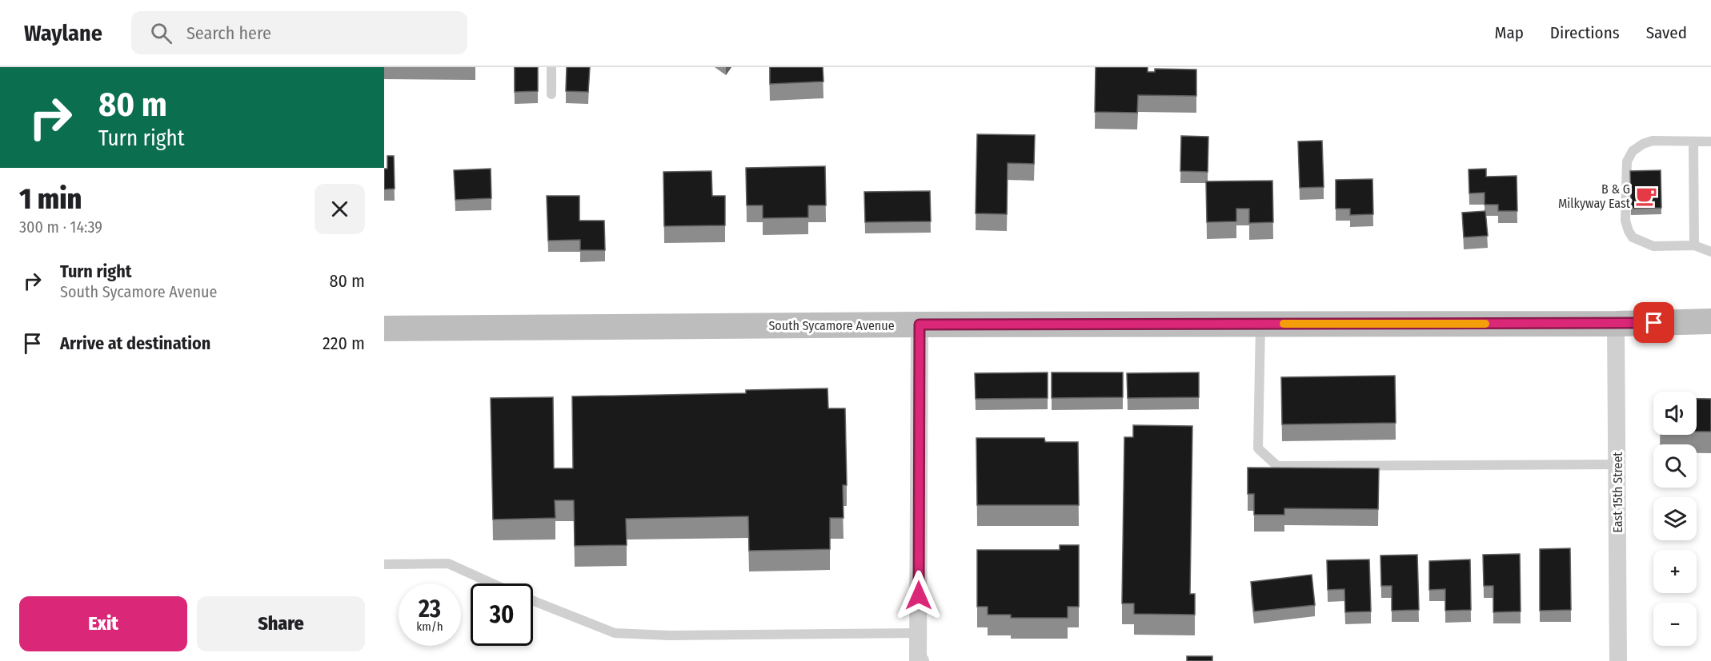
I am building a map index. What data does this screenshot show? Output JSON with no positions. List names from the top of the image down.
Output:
{
  "streets": {
    "main road": ["South Sycamore Avenue"],
    "street": ["East 15th Street"]
  },
  "crossings": [
    ["South Sycamore Avenue", "East 15th Street"]
  ],
  "places": {
    "cafe": ["B & G Milkyway East"]
  },
  "page": {
    "header": "Waylane",
    "search": "Search here",
    "nav": ["Map", "Directions", "Saved"],
    "turn": ["80 m", "Turn right"],
    "heading": ["1 min", "300 m · 14:39"],
    "list": [
      {
        "name": "Turn right",
        "note": "South Sycamore Avenue",
        "value": "80 m"
      },
      {
        "name": "Arrive at destination",
        "value": "220 m"
      }
    ],
    "map_buttons": ["+", "−"],
    "speed": "23 km/h",
    "limit": "30",
    "buttons": ["Exit", "Share"]
  }
}
